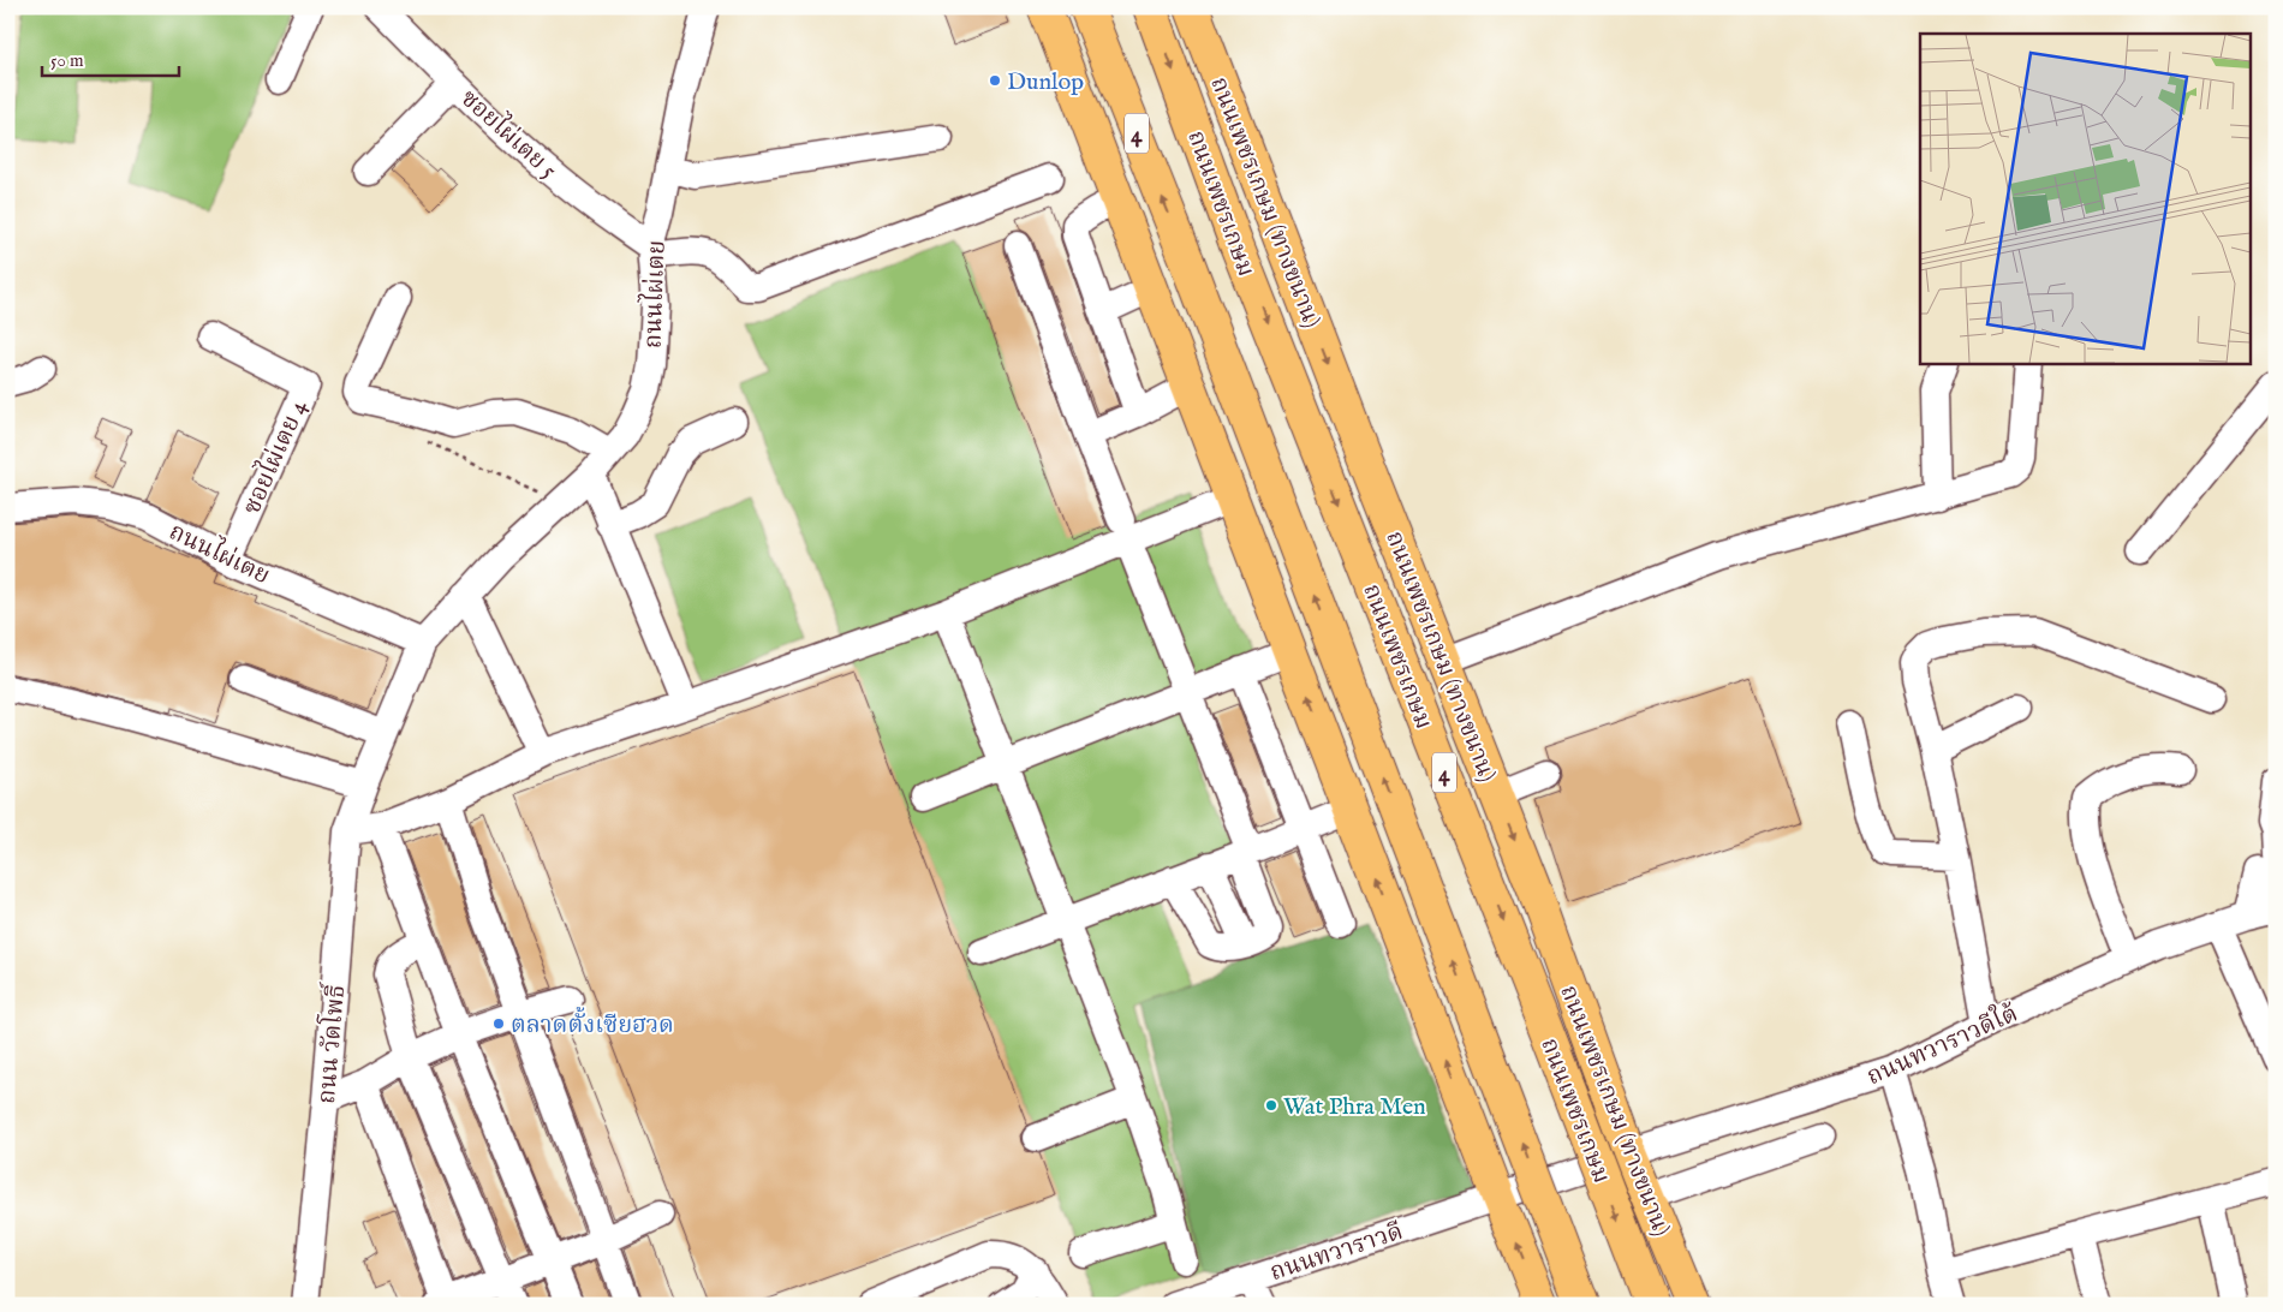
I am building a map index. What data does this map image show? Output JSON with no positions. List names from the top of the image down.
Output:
{
  "streets": {
    "main road": ["4", "ถนนเพชรเกษม (ทางขนาน)", "ถนนเพชรเกษม"],
    "street": [
      "ซอยไผ่เตย 5",
      "ถนนไผ่เตย",
      "ซอยไผ่เตย 4",
      "ถนน วัดโพธิ์",
      "ถนนทวาราวดีใต้",
      "ถนนทวาราวดี"
    ]
  },
  "crossings": [
    ["ซอยไผ่เตย 5", "ถนนไผ่เตย"],
    ["4", "ถนนทวาราวดีใต้"],
    ["4", "ถนนทวาราวดี"],
    ["ถนนเพชรเกษม (ทางขนาน)", "ถนนทวาราวดีใต้"],
    ["ถนนไผ่เตย", "ซอยไผ่เตย 4"],
    ["ถนนไผ่เตย", "ถนน วัดโพธิ์"],
    ["ถนนทวาราวดีใต้", "ถนนทวาราวดี"]
  ],
  "places": ["Dunlop", "ตลาดตั้งเซียฮวด", "Wat Phra Men"],
  "scale_bar": "50 m"
}
